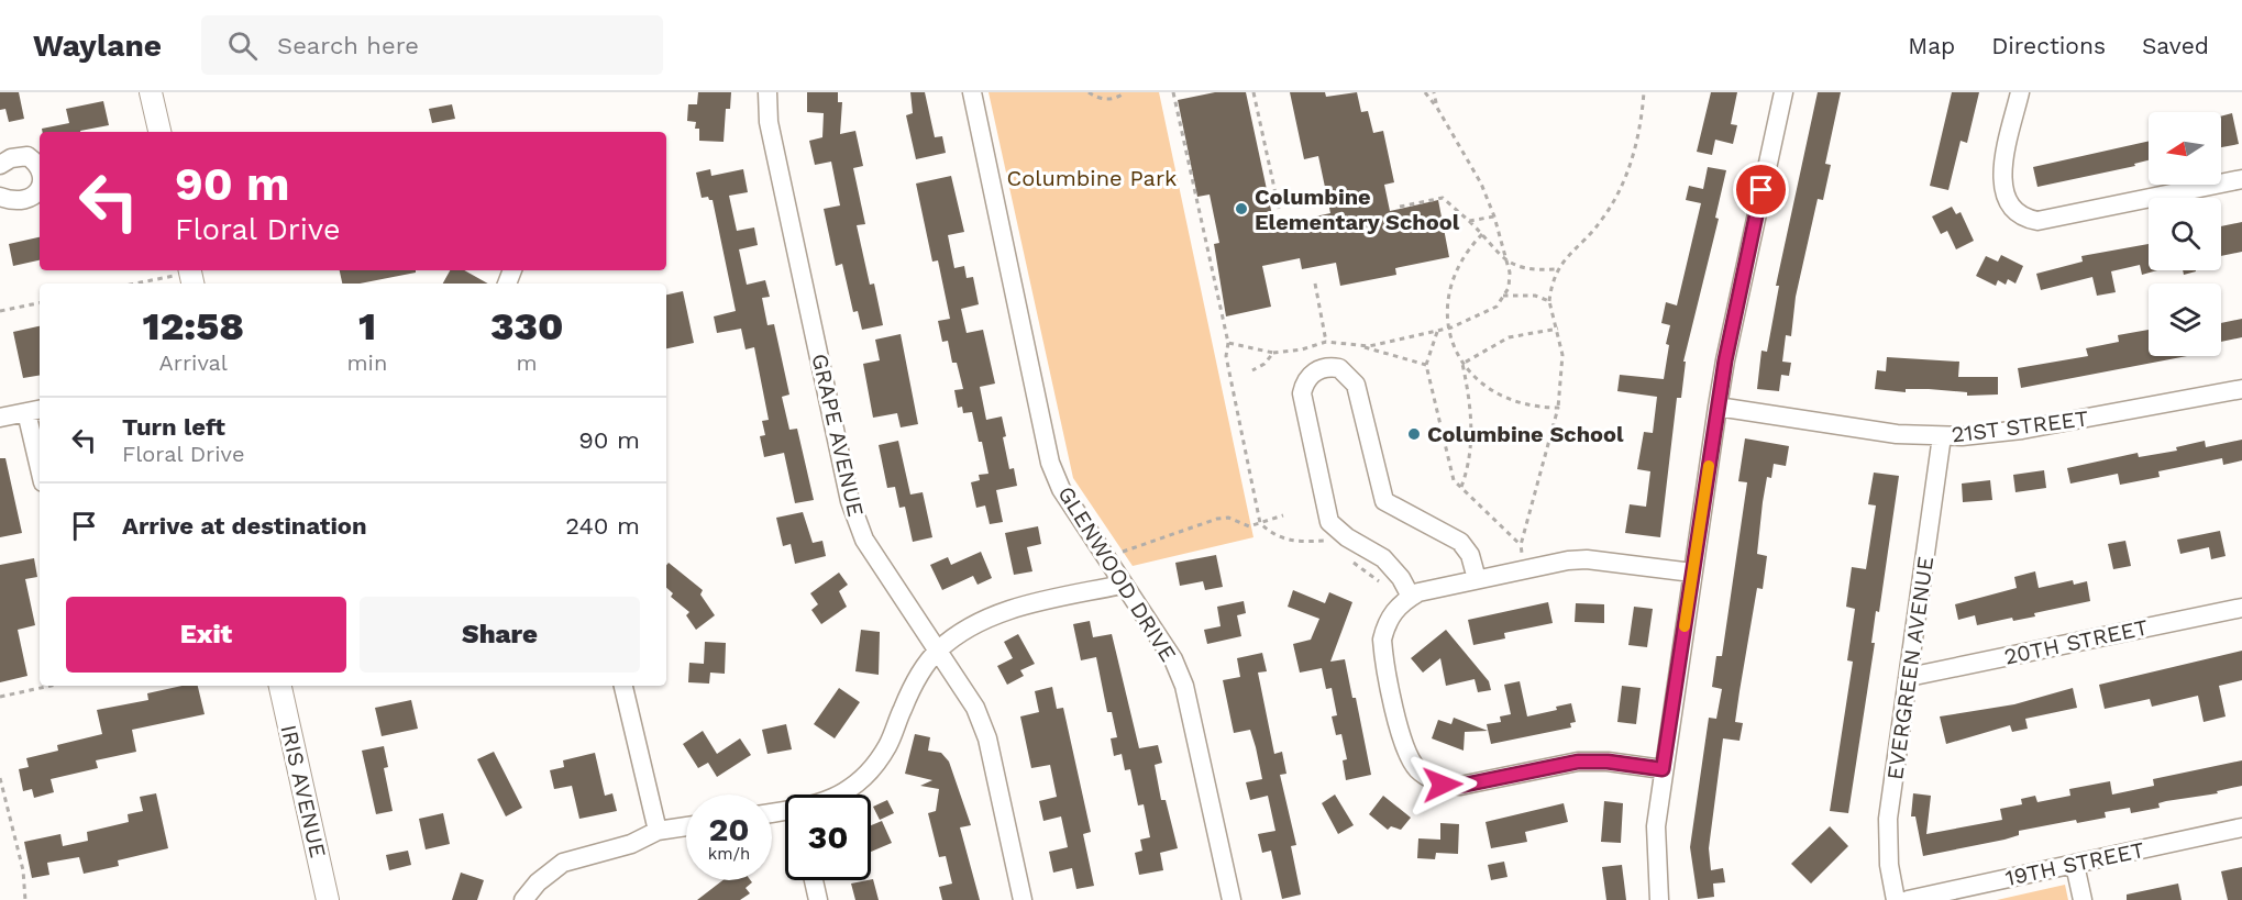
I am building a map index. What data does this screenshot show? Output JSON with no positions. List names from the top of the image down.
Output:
{
  "streets": {
    "main road": ["IRIS AVENUE"],
    "street": [
      "21ST STREET",
      "GRAPE AVENUE",
      "GLENWOOD DRIVE",
      "20TH STREET",
      "EVERGREEN AVENUE",
      "19TH STREET"
    ]
  },
  "crossings": [
    ["21ST STREET", "EVERGREEN AVENUE"],
    ["20TH STREET", "EVERGREEN AVENUE"]
  ],
  "parks": ["Columbine Park"],
  "places": ["Columbine Elementary School", "Columbine School"],
  "north": "left",
  "page": {
    "header": "Waylane",
    "search": "Search here",
    "nav": ["Map", "Directions", "Saved"],
    "turn": ["90 m", "Floral Drive"],
    "eta": [
      "12:58",
      "Arrival",
      "1",
      "min",
      "330",
      "m"
    ],
    "list": [
      {
        "name": "Turn left",
        "note": "Floral Drive",
        "value": "90 m"
      },
      {
        "name": "Arrive at destination",
        "value": "240 m"
      }
    ],
    "buttons": ["Exit", "Share"],
    "speed": "20 km/h",
    "limit": "30"
  }
}
